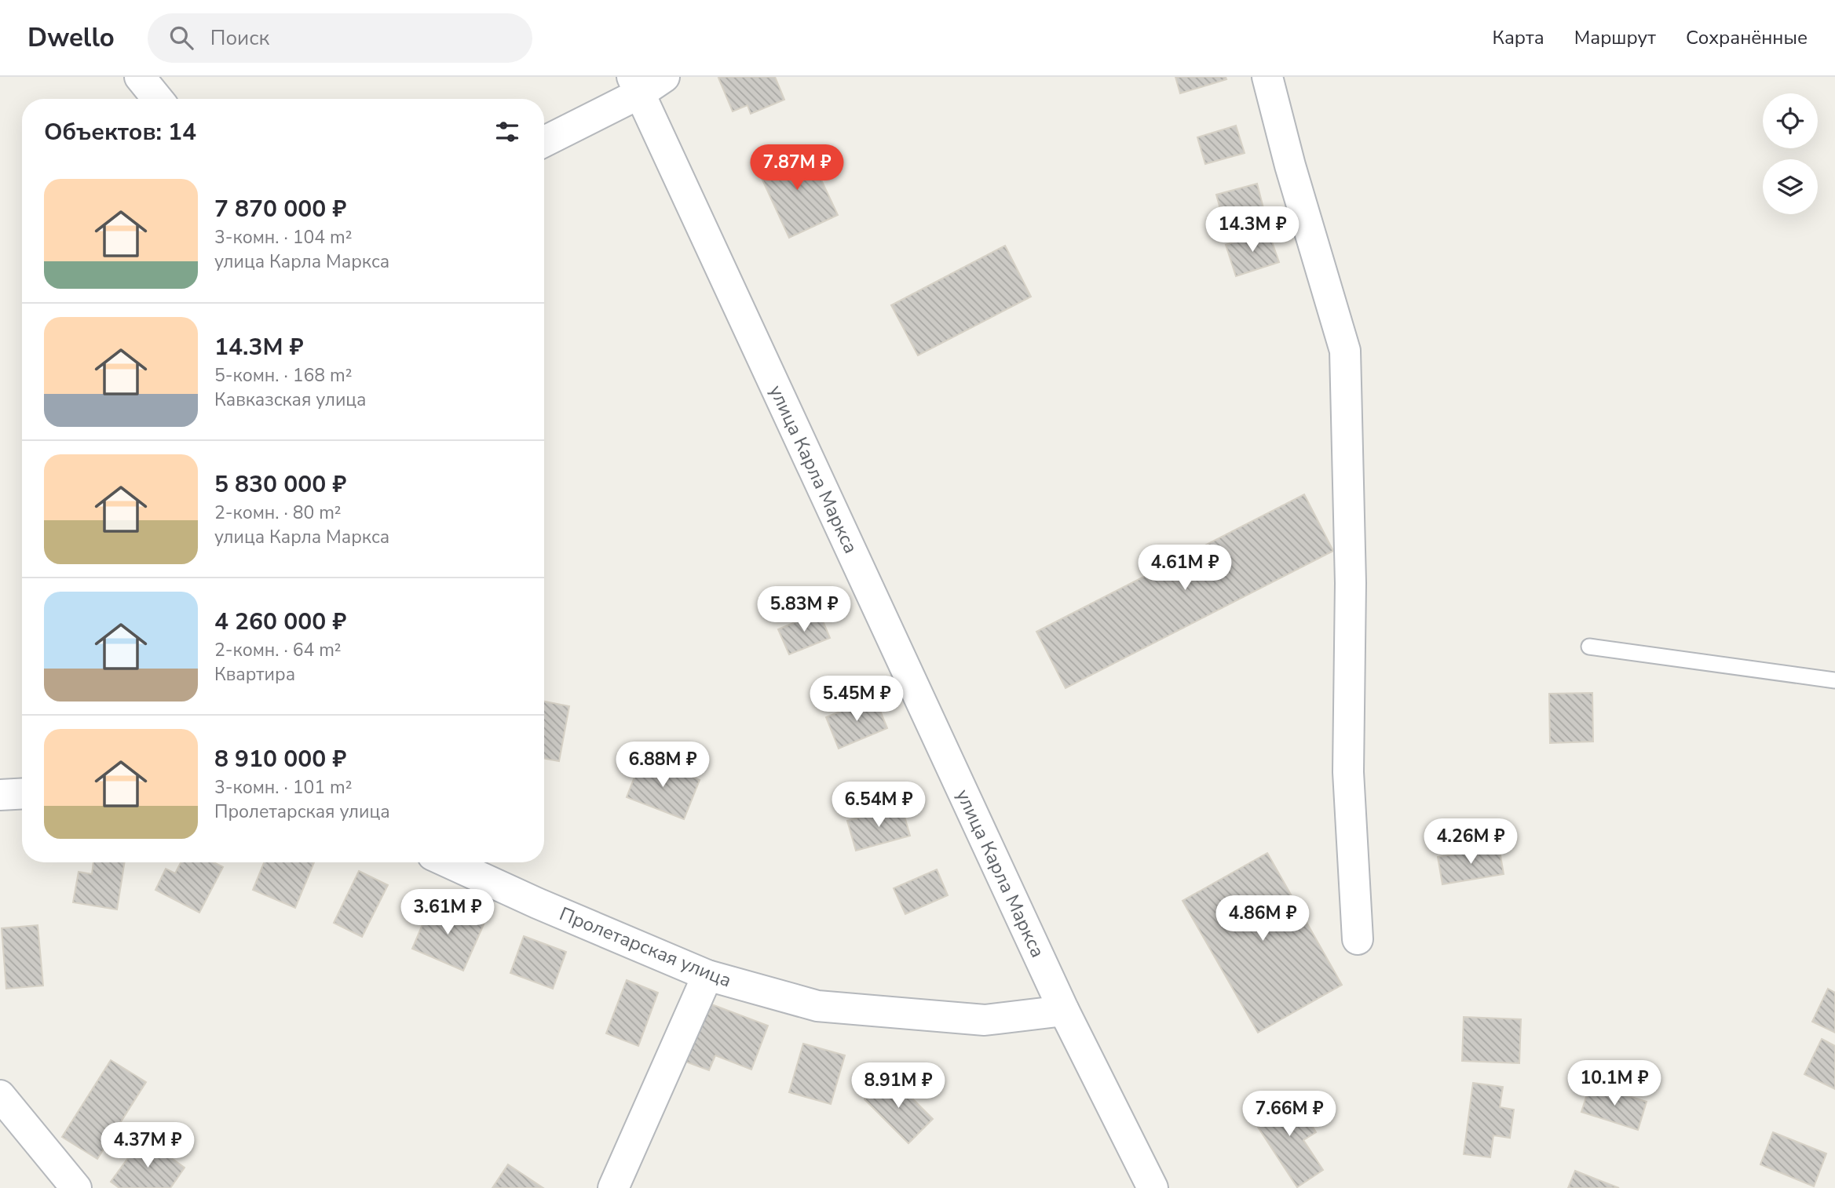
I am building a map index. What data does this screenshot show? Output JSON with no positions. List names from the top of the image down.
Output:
{
  "streets": {
    "street": ["улица Карла Маркса", "Пролетарская улица"]
  },
  "crossings": [
    ["улица Карла Маркса", "Пролетарская улица"]
  ],
  "page": {
    "header": "Dwello",
    "search": "Поиск",
    "nav": ["Карта", "Маршрут", "Сохранённые"],
    "heading": "Объектов: 14",
    "price": [
      "7.87M ₽",
      "14.3M ₽",
      "4.61M ₽",
      "5.83M ₽",
      "5.45M ₽",
      "6.88M ₽",
      "6.54M ₽",
      "4.26M ₽",
      "3.61M ₽",
      "4.86M ₽",
      "10.1M ₽",
      "8.91M ₽",
      "7.66M ₽",
      "4.37M ₽"
    ],
    "list": [
      {
        "name": "7 870 000 ₽",
        "note": "3-комн. · 104 m² · улица Карла Маркса"
      },
      {
        "name": "14.3M ₽",
        "note": "5-комн. · 168 m² · Кавказская улица"
      },
      {
        "name": "5 830 000 ₽",
        "note": "2-комн. · 80 m² · улица Карла Маркса"
      },
      {
        "name": "4 260 000 ₽",
        "note": "2-комн. · 64 m² · Квартира"
      },
      {
        "name": "8 910 000 ₽",
        "note": "3-комн. · 101 m² · Пролетарская улица"
      }
    ]
  }
}
